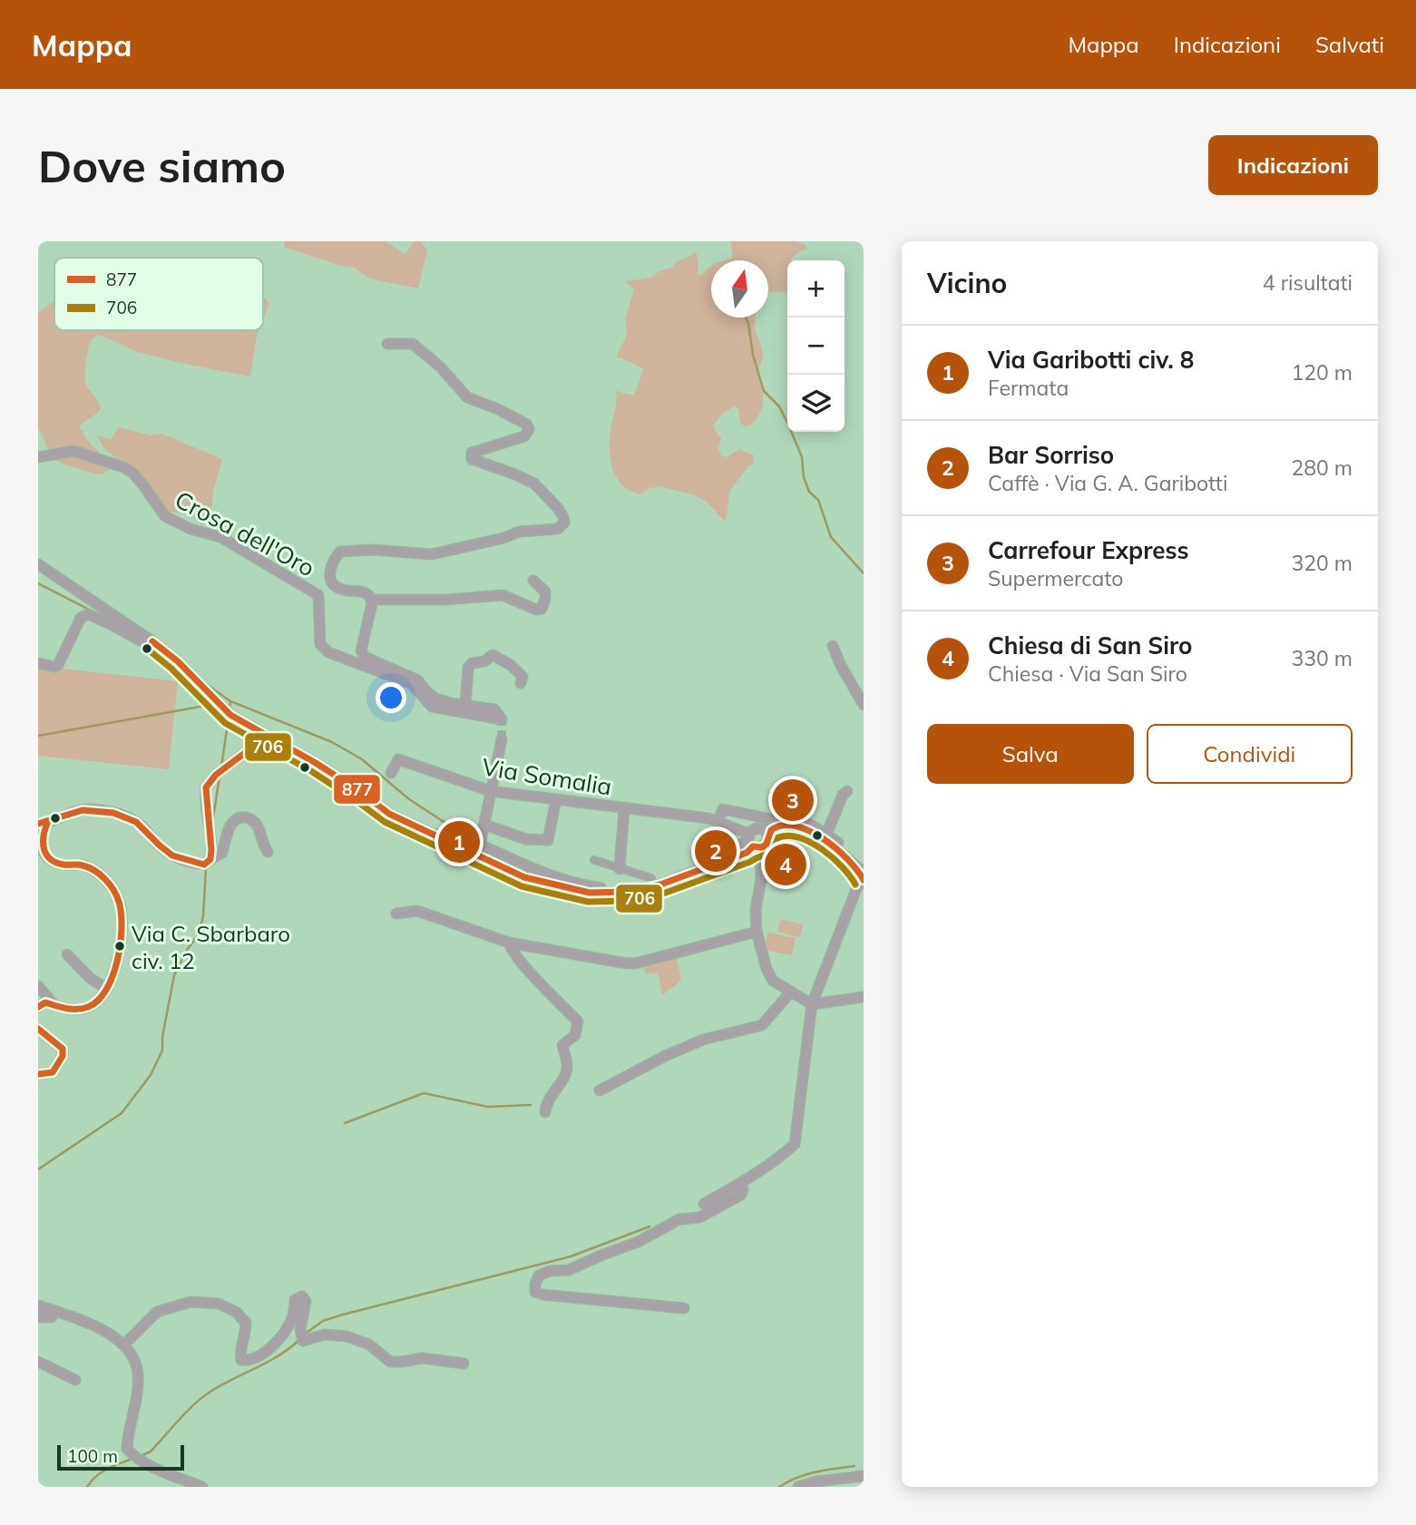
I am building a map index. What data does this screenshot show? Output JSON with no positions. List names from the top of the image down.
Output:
{
  "streets": {
    "street": ["Crosa dell'Oro", "Via Somalia"]
  },
  "places": ["Via C. Sbarbaro civ. 12"],
  "lines": ["transit line 877", "transit line 706"],
  "legend": ["877", "706"],
  "scale_bar": "100 m",
  "north": "top",
  "page": {
    "header": "Mappa",
    "nav": ["Mappa", "Indicazioni", "Salvati"],
    "buttons": [
      "Indicazioni",
      ["Salva", "Condividi"]
    ],
    "title": "Dove siamo",
    "heading": ["Vicino", "4 risultati"],
    "map_buttons": ["+", "−"],
    "list": [
      {
        "mark": "1",
        "name": "Via Garibotti civ. 8",
        "note": "Fermata",
        "value": "120 m"
      },
      {
        "mark": "2",
        "name": "Bar Sorriso",
        "note": "Caffè · Via G. A. Garibotti",
        "value": "280 m"
      },
      {
        "mark": "3",
        "name": "Carrefour Express",
        "note": "Supermercato",
        "value": "320 m"
      },
      {
        "mark": "4",
        "name": "Chiesa di San Siro",
        "note": "Chiesa · Via San Siro",
        "value": "330 m"
      }
    ],
    "pins": [
      "3",
      "1",
      "2",
      "4"
    ],
    "scale": "100 m"
  }
}
